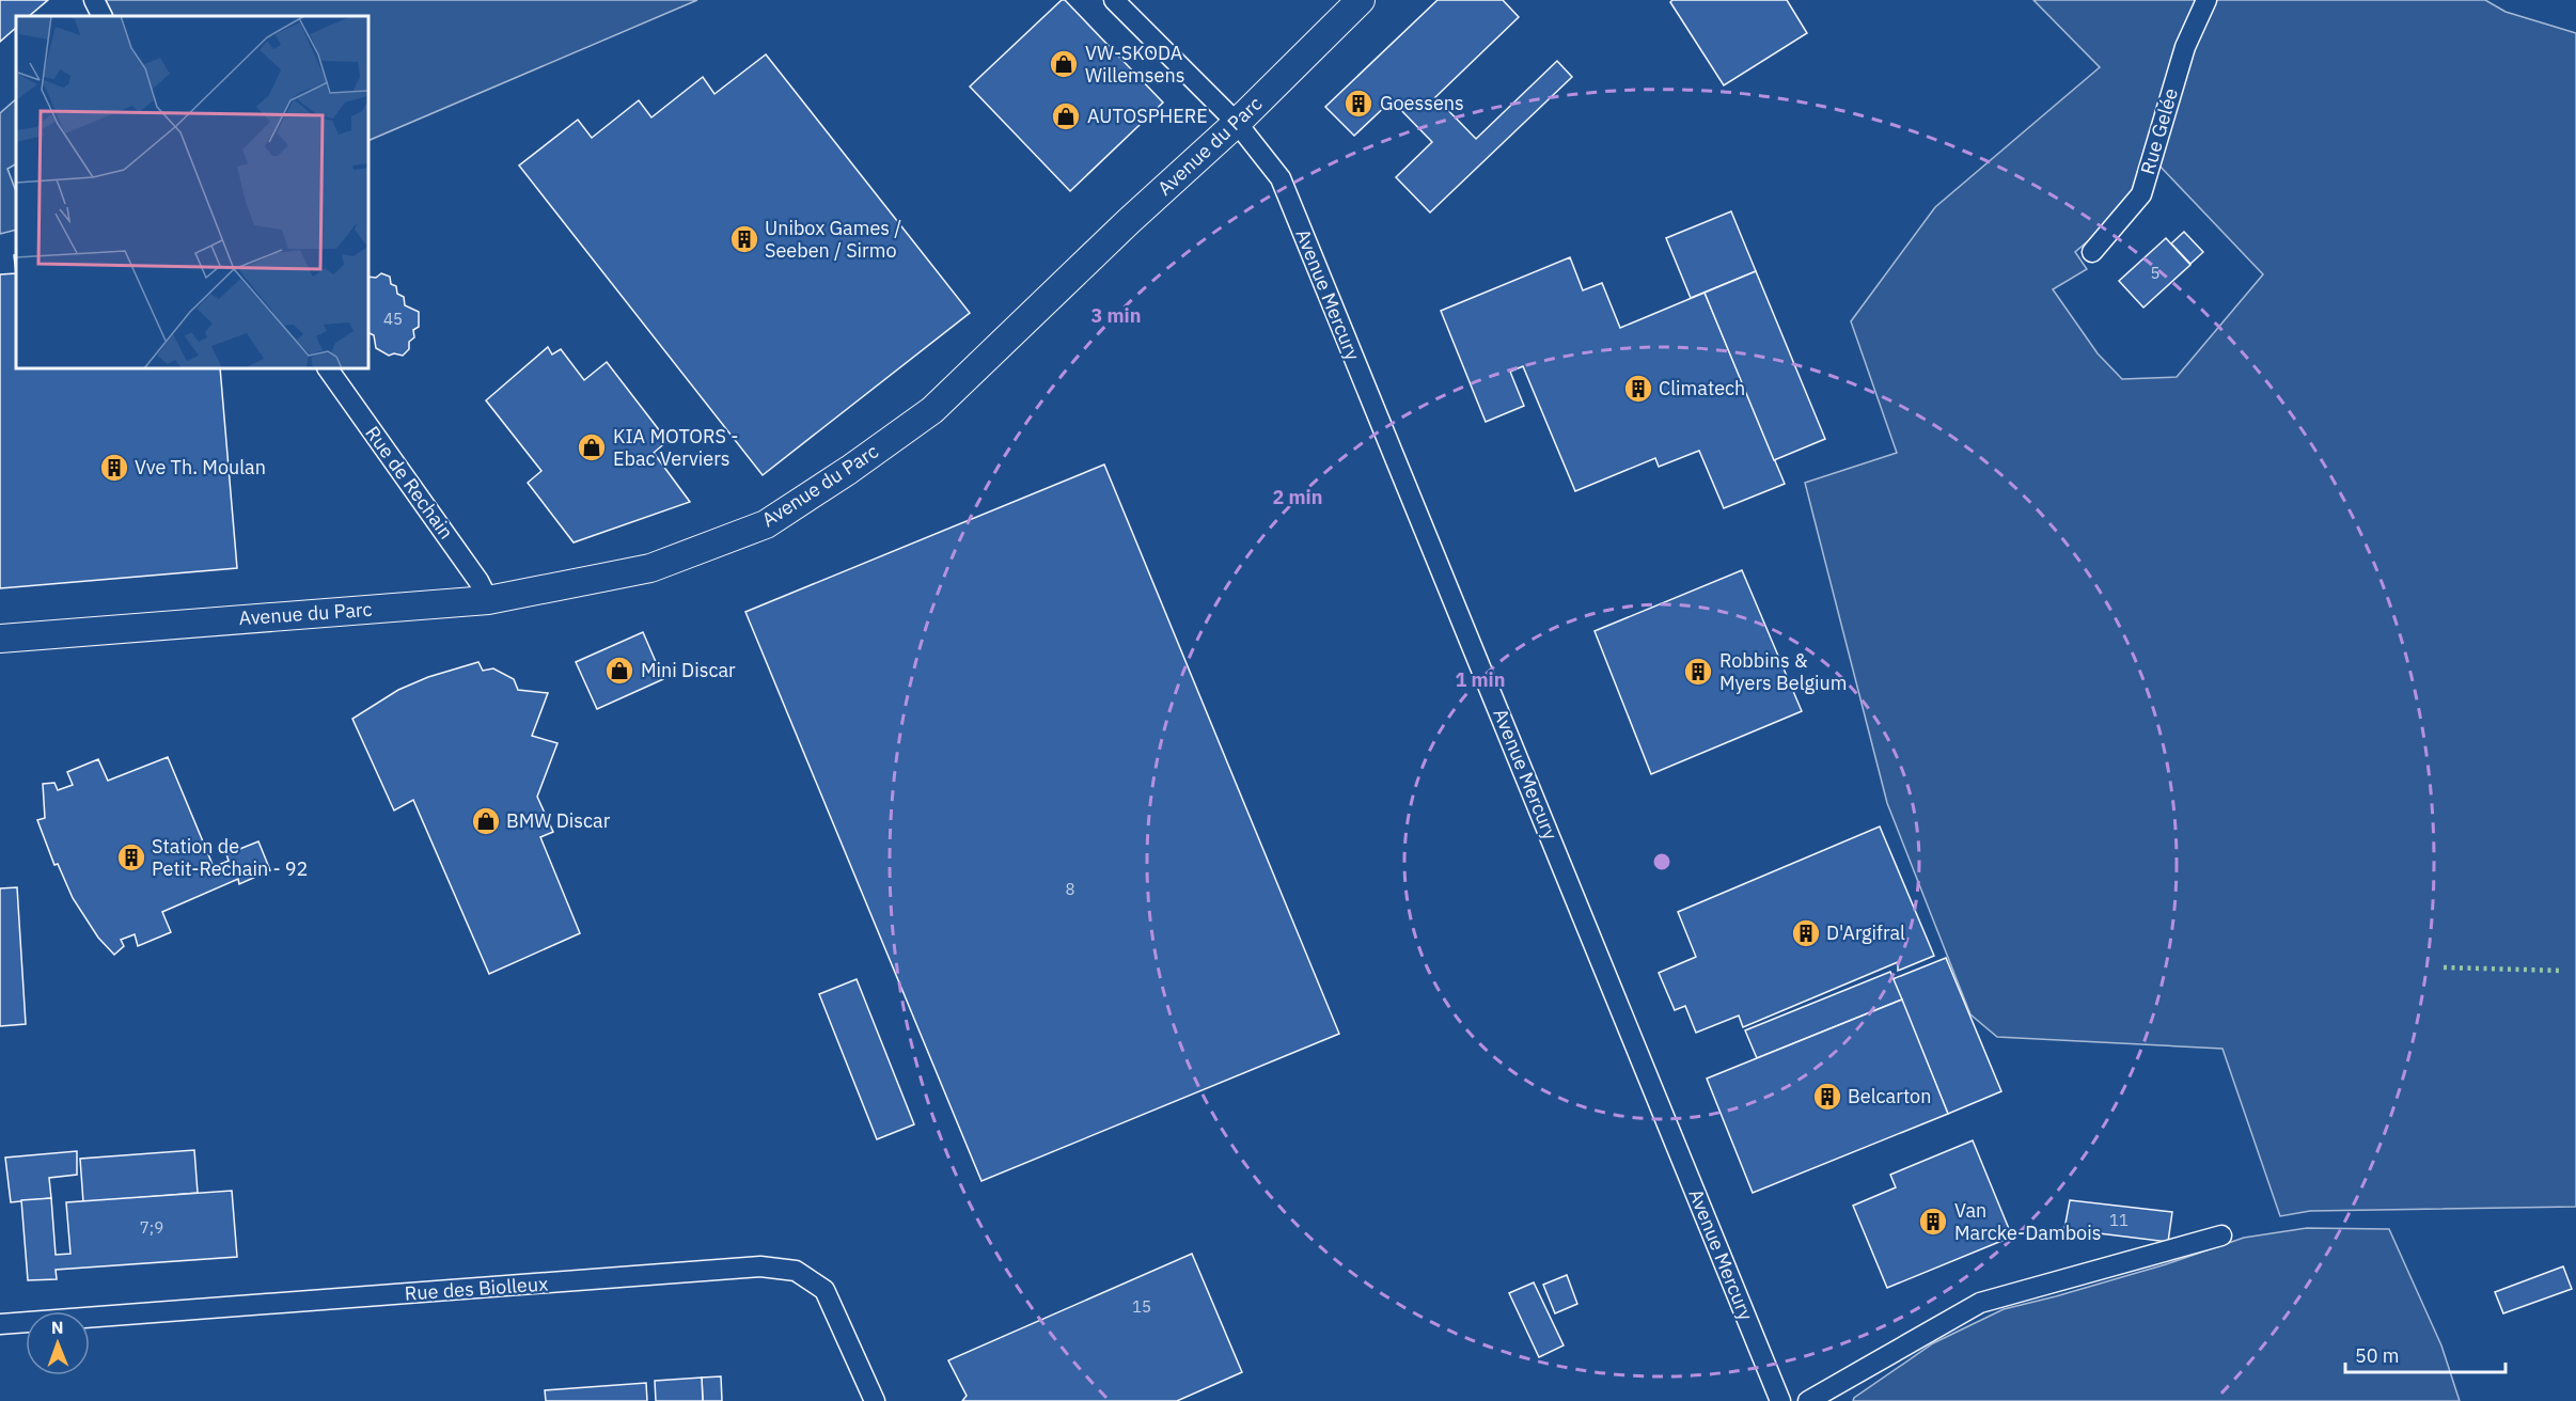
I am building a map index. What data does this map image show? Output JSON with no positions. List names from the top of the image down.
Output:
{
  "streets": {
    "street": [
      "Rue Gelée",
      "Avenue du Parc",
      "Avenue Mercury",
      "Rue de Rechain",
      "Rue des Biolleux"
    ]
  },
  "crossings": [
    ["Avenue du Parc", "Avenue Mercury"],
    ["Avenue du Parc", "Rue de Rechain"]
  ],
  "places": {
    "shop": [
      "VW-SKODA Willemsens",
      "AUTOSPHERE",
      "KIA MOTORS - Ebac Verviers",
      "Mini Discar",
      "BMW Discar"
    ],
    "building": [
      "Goessens",
      "Unibox Games / Seeben / Sirmo",
      "Climatech",
      "Vve Th. Moulan",
      "Robbins & Myers Belgium",
      "Station de Petit-Rechain - 92",
      "D'Argifral",
      "Belcarton",
      "Van Marcke-Dambois"
    ]
  },
  "house_numbers": [
    "5",
    "45",
    "8",
    "11",
    "7;9",
    "15"
  ],
  "scale_bar": "50 m",
  "north": "top",
  "rings": ["3 min", "2 min", "1 min"]
}
